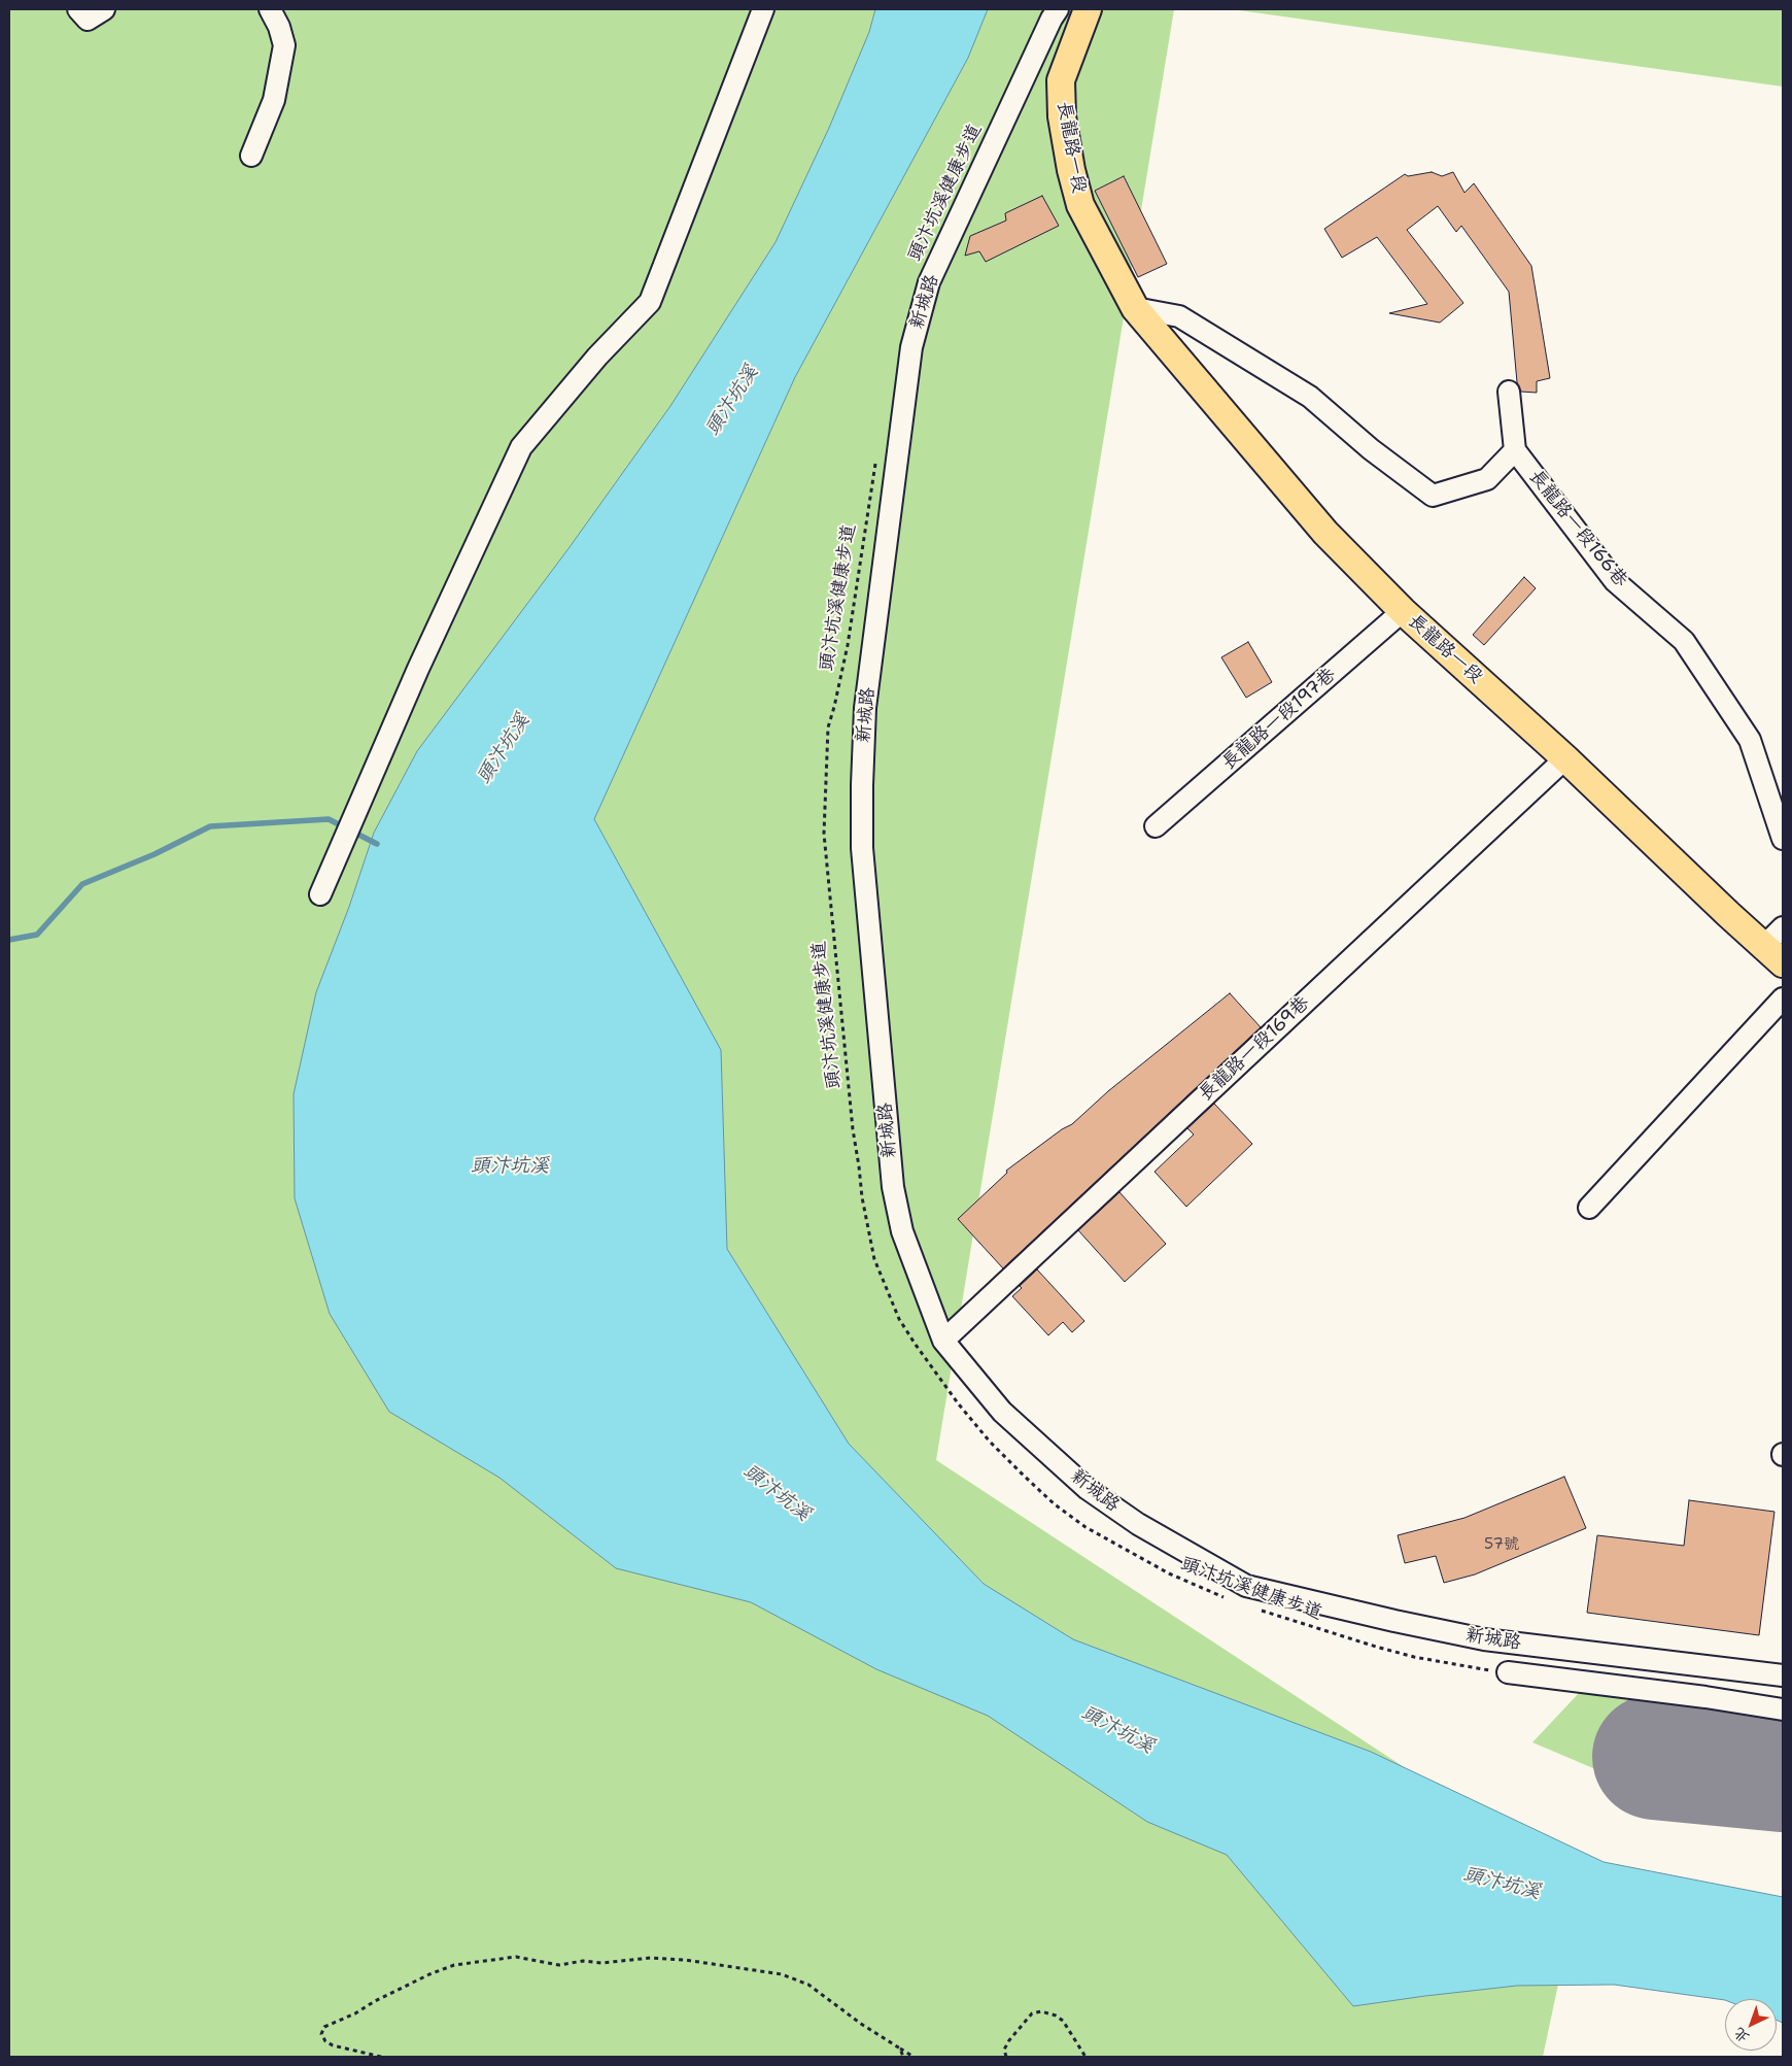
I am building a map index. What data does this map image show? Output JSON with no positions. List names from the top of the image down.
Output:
{
  "streets": {
    "main road": ["長龍路一段"],
    "street": [
      "新城路",
      "長龍路一段166巷",
      "長龍路一段197巷",
      "長龍路一段169巷"
    ],
    "path": ["頭汴坑溪健康步道"]
  },
  "crossings": [
    ["長龍路一段", "長龍路一段197巷"],
    ["長龍路一段", "長龍路一段169巷"],
    ["新城路", "長龍路一段169巷"]
  ],
  "water": ["頭汴坑溪"],
  "house_numbers": ["57號"],
  "north": "bottom left"
}
